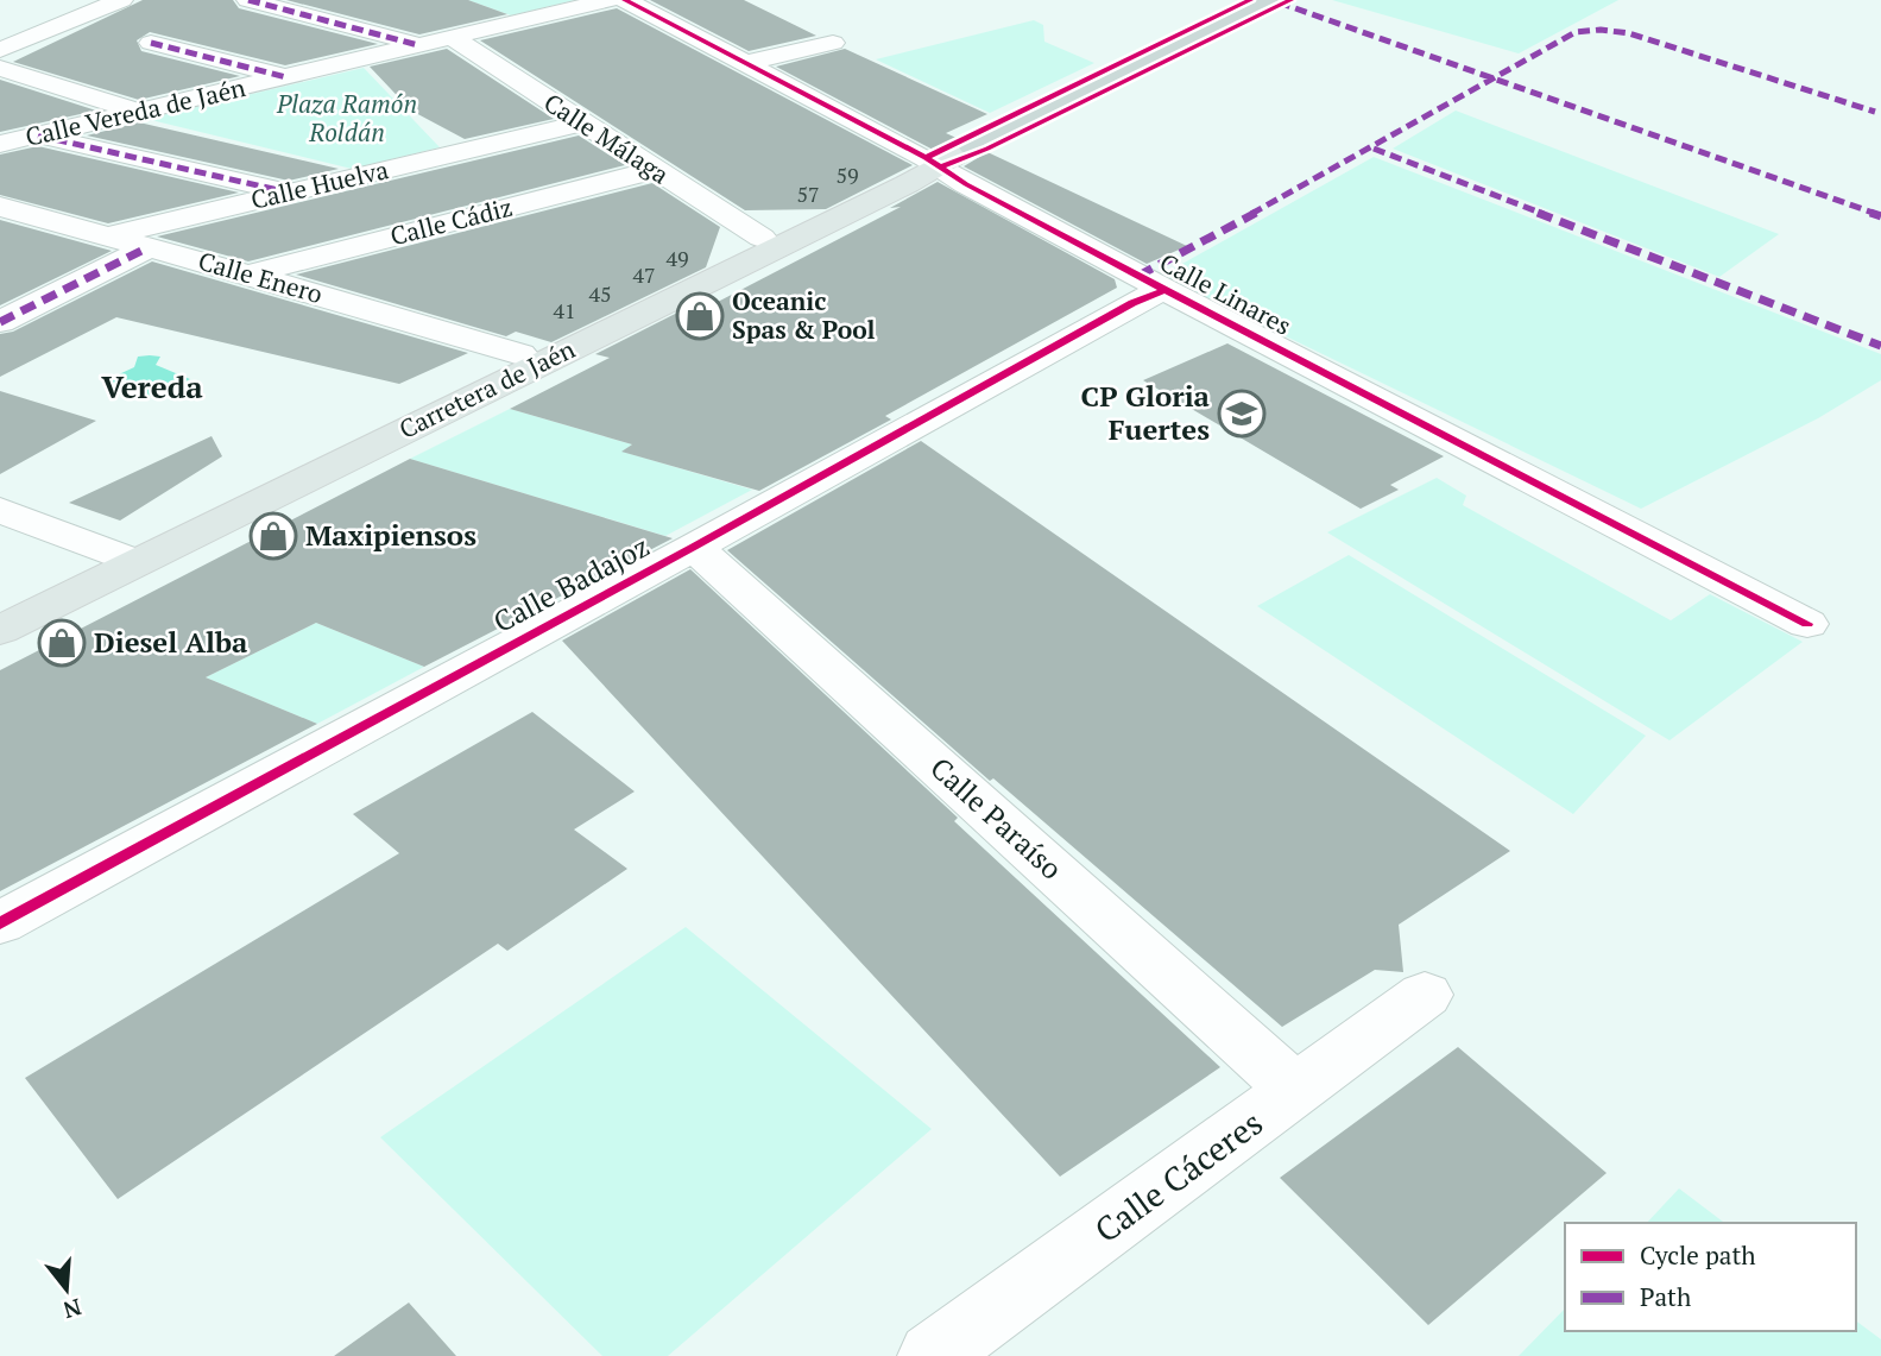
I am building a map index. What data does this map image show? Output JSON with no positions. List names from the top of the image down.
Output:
{
  "streets": {
    "highway": ["Carretera de Jaén"],
    "street": [
      "Calle Vereda de Jaén",
      "Calle Málaga",
      "Calle Huelva",
      "Calle Cádiz",
      "Calle Enero",
      "Calle Linares",
      "Calle Badajoz",
      "Calle Paraíso",
      "Calle Cáceres"
    ]
  },
  "crossings": [
    ["Calle Vereda de Jaén", "Calle Málaga"],
    ["Calle Málaga", "Calle Huelva"],
    ["Calle Málaga", "Calle Cádiz"],
    ["Calle Málaga", "Carretera de Jaén"],
    ["Calle Huelva", "Calle Enero"],
    ["Calle Cádiz", "Calle Enero"],
    ["Calle Enero", "Carretera de Jaén"],
    ["Calle Linares", "Carretera de Jaén"],
    ["Calle Linares", "Calle Badajoz"],
    ["Calle Badajoz", "Calle Paraíso"],
    ["Calle Paraíso", "Calle Cáceres"]
  ],
  "districts": ["Vereda"],
  "parks": ["Plaza Ramón Roldán"],
  "places": {
    "shop": ["Oceanic Spas & Pool", "Maxipiensos", "Diesel Alba"],
    "school or university": ["CP Gloria Fuertes"]
  },
  "house_numbers": [
    "59",
    "57",
    "49",
    "47",
    "45",
    "41"
  ],
  "legend": ["Cycle path", "Path"],
  "north": "bottom"
}
